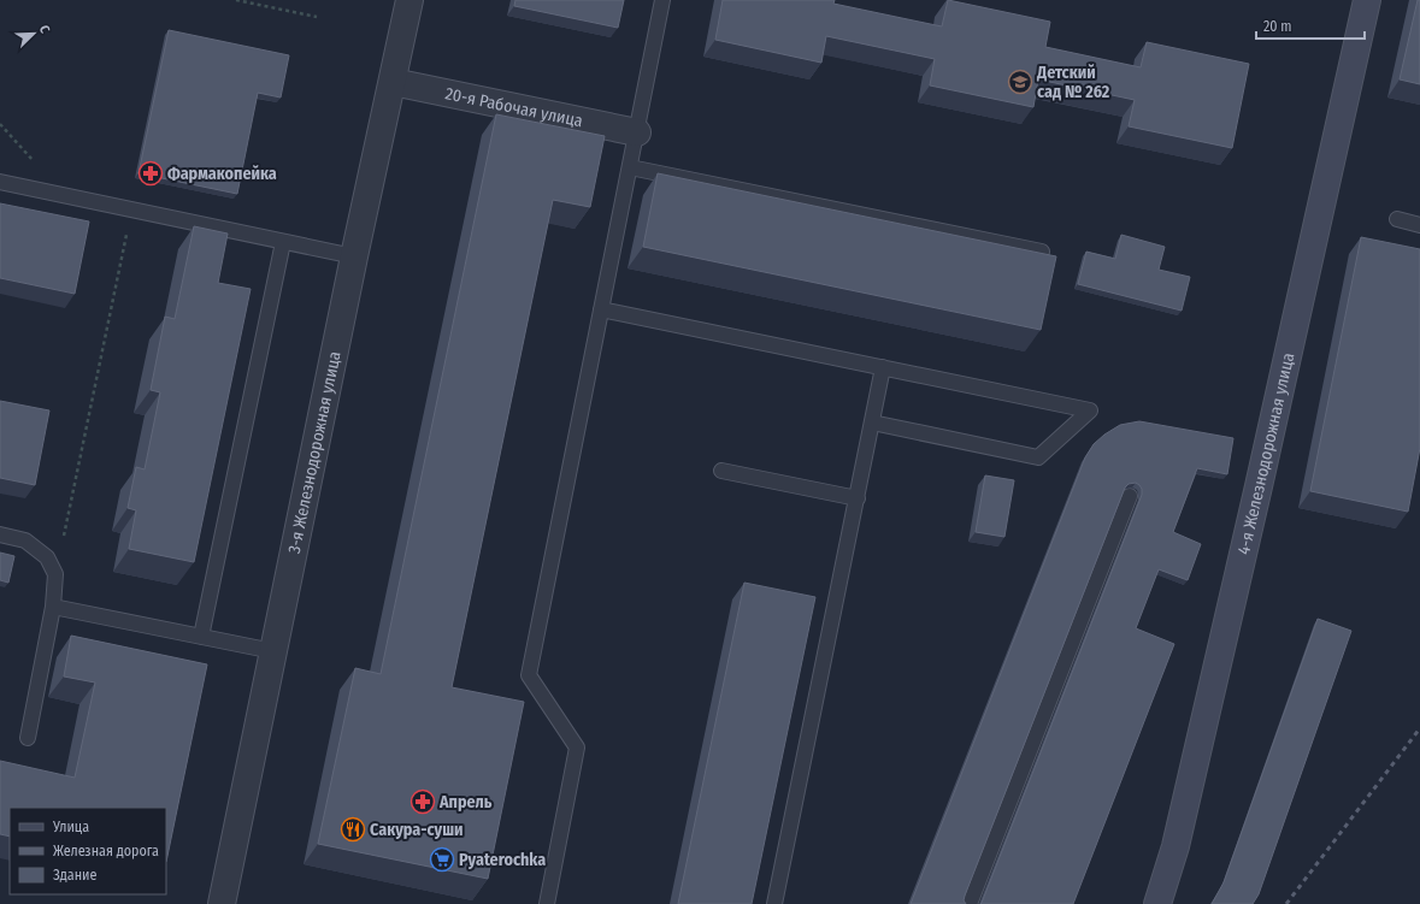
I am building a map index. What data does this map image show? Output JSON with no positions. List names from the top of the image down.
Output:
{
  "streets": {
    "main road": ["4-я Железнодорожная улица"],
    "street": ["20-я Рабочая улица", "3-я Железнодорожная улица"]
  },
  "crossings": [
    ["20-я Рабочая улица", "3-я Железнодорожная улица"]
  ],
  "places": {
    "school or university": ["Детский сад № 262"],
    "pharmacy": ["Фармакопейка", "Апрель"],
    "restaurant": ["Сакура-суши"],
    "supermarket": ["Pyaterochka"]
  },
  "legend": ["Улица", "Железная дорога", "Здание"],
  "scale_bar": "20 m",
  "north": "top right"
}
